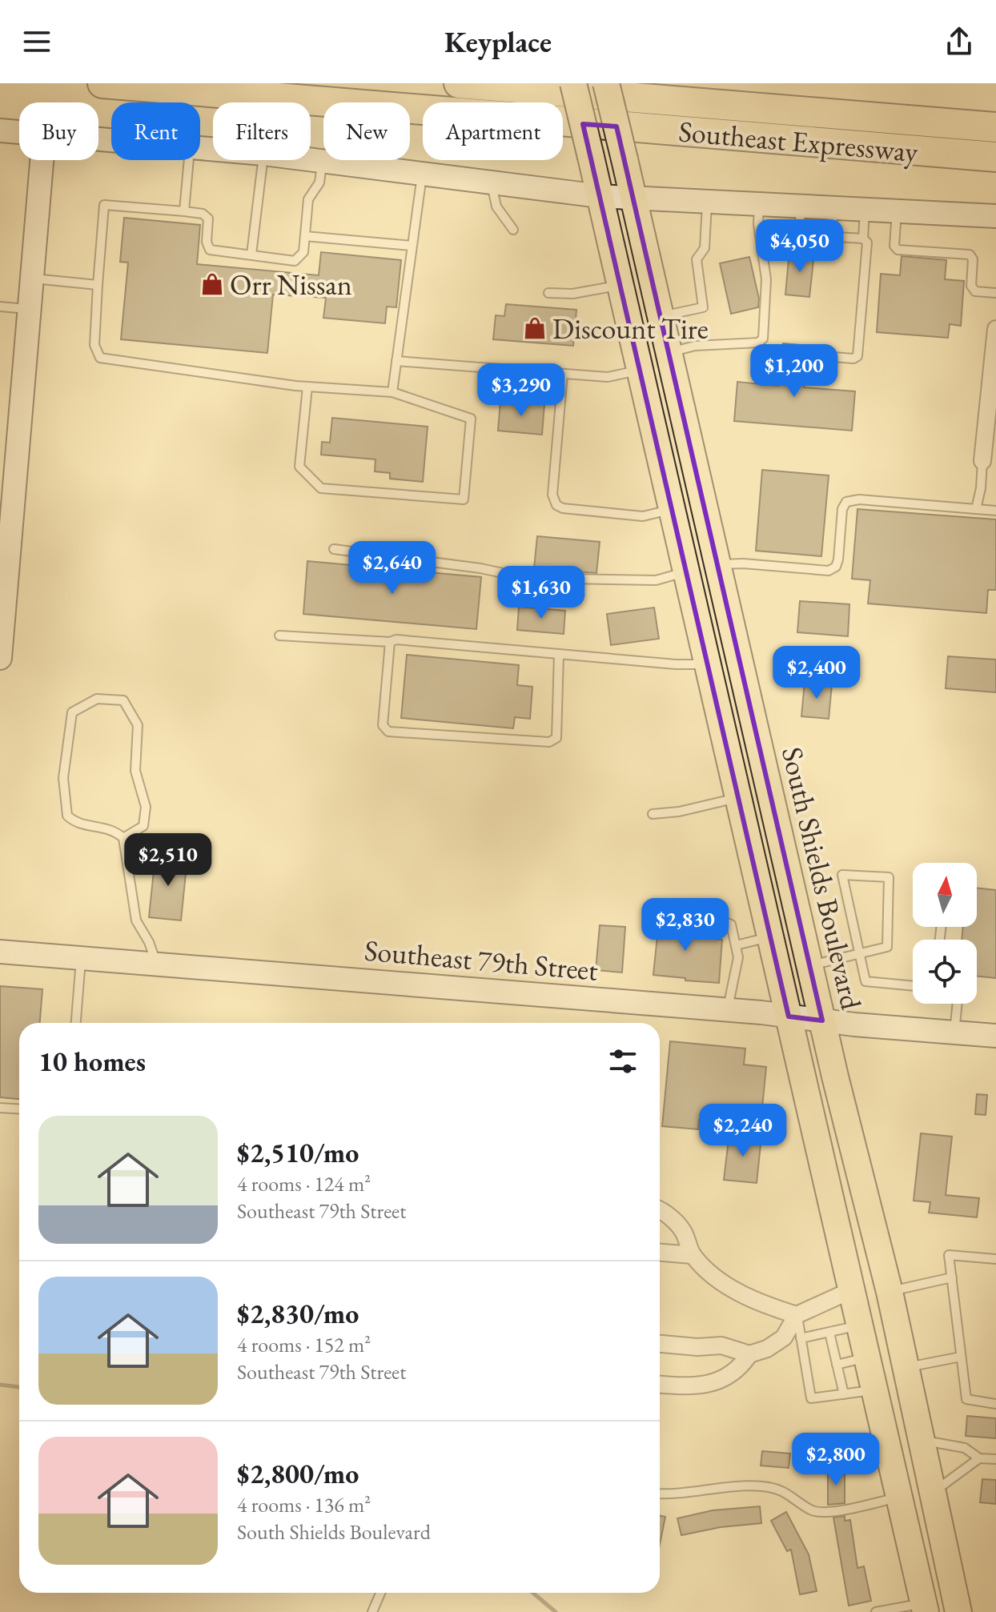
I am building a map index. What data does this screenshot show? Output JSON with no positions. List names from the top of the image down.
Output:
{
  "streets": {
    "highway": ["Southeast Expressway"],
    "main road": ["South Shields Boulevard"],
    "street": ["Southeast 79th Street"]
  },
  "crossings": [
    ["South Shields Boulevard", "Southeast 79th Street"]
  ],
  "places": {
    "shop": ["Orr Nissan", "Discount Tire"]
  },
  "north": "top",
  "page": {
    "header": "Keyplace",
    "chip": [
      "Buy",
      "Rent",
      "Filters",
      "New",
      "Apartment"
    ],
    "price": [
      "$4,050",
      "$1,200",
      "$3,290",
      "$2,640",
      "$1,630",
      "$2,400",
      "$2,510",
      "$2,830",
      "$2,240",
      "$2,800"
    ],
    "heading": "10 homes",
    "list": [
      {
        "name": "$2,510/mo",
        "note": "4 rooms · 124 m² · Southeast 79th Street"
      },
      {
        "name": "$2,830/mo",
        "note": "4 rooms · 152 m² · Southeast 79th Street"
      },
      {
        "name": "$2,800/mo",
        "note": "4 rooms · 136 m² · South Shields Boulevard"
      }
    ]
  }
}
